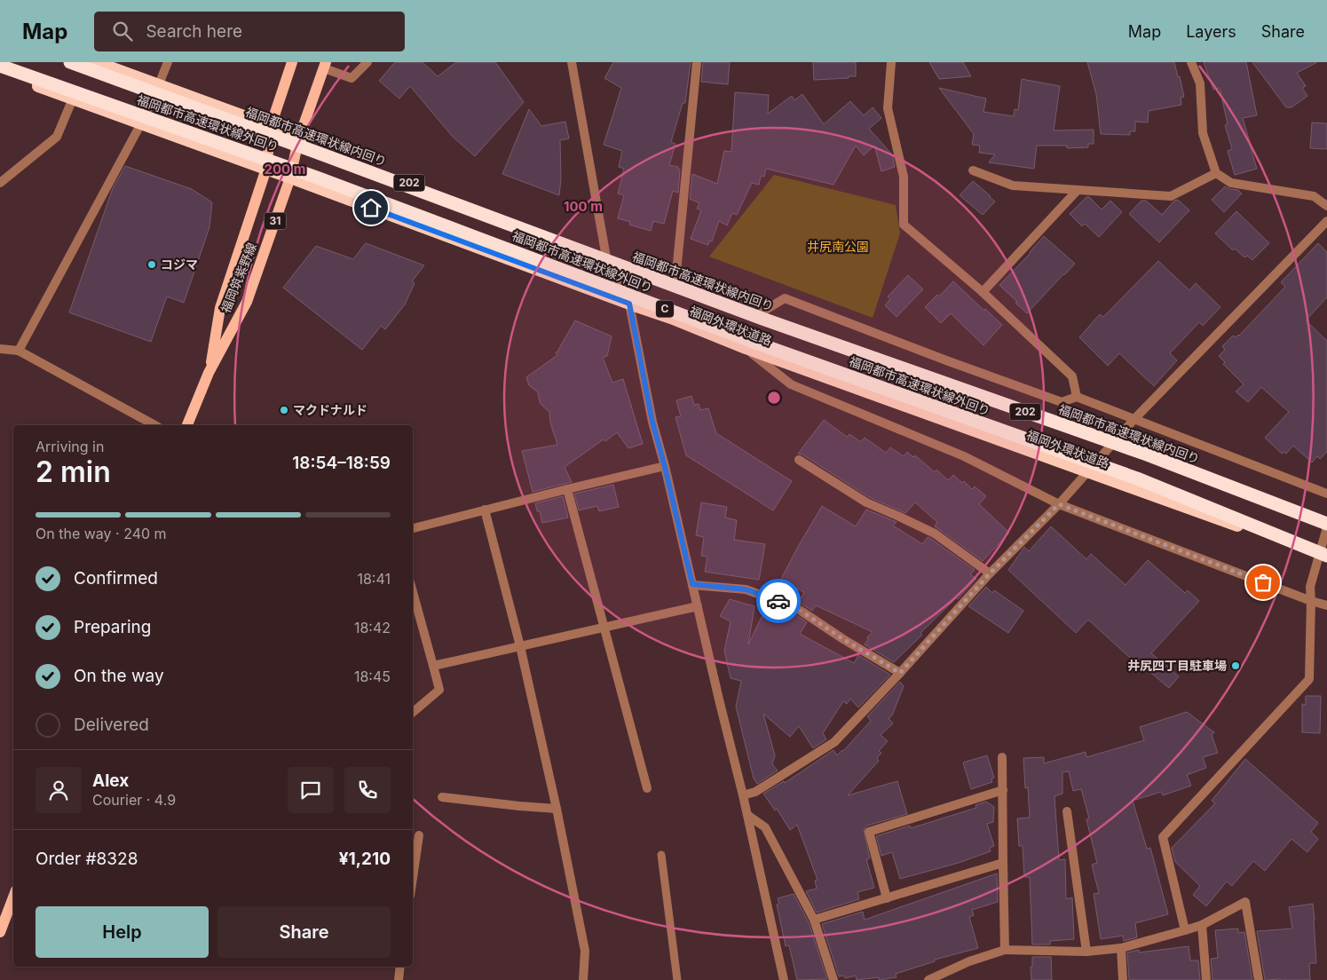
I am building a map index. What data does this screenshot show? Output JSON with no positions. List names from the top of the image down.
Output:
{
  "streets": {
    "highway": [
      "福岡都市高速環状線外回り",
      "福岡都市高速環状線内回り",
      "202",
      "C",
      "福岡外環状道路"
    ],
    "main road": ["31", "福岡筑紫野線"]
  },
  "crossings": [
    ["福岡都市高速環状線外回り", "福岡外環状道路"],
    ["福岡都市高速環状線内回り", "福岡外環状道路"],
    ["福岡筑紫野線", "福岡外環状道路"]
  ],
  "parks": ["井尻南公園"],
  "places": ["コジマ", "マクドナルド", "井尻四丁目駐車場"],
  "page": {
    "header": "Map",
    "search": "Search here",
    "nav": ["Map", "Layers", "Share"],
    "heading": ["2 min", "Arriving in", "18:54–18:59"],
    "panel": [
      "Alex",
      "Courier · 4.9",
      "Order #8328",
      "¥1,210"
    ],
    "bar": "On the way · 240 m",
    "list": [
      ["Confirmed", "18:41"],
      ["Preparing", "18:42"],
      ["On the way", "18:45"],
      "Delivered"
    ],
    "buttons": ["Help", "Share"]
  },
  "rings": ["200 m", "100 m"]
}
